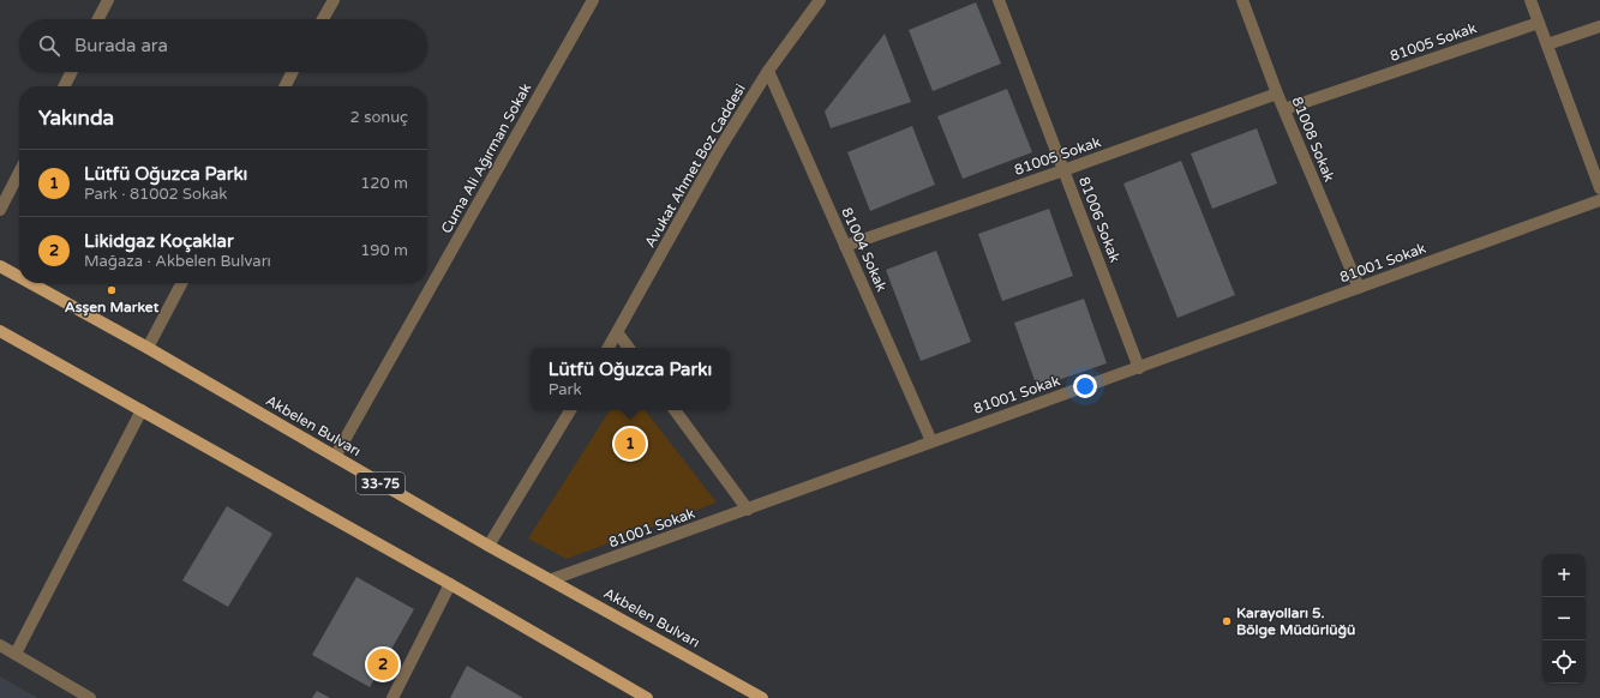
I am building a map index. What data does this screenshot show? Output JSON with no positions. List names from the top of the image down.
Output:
{
  "streets": {
    "main road": ["Akbelen Bulvarı", "33-75"],
    "street": [
      "81005 Sokak",
      "81008 Sokak",
      "Cuma Ali Ağırman Sokak",
      "Avukat Ahmet Boz Caddesi",
      "81006 Sokak",
      "81004 Sokak",
      "81001 Sokak"
    ]
  },
  "crossings": [
    ["81005 Sokak", "81008 Sokak"],
    ["81005 Sokak", "81006 Sokak"],
    ["81005 Sokak", "81004 Sokak"],
    ["81008 Sokak", "81001 Sokak"],
    ["Cuma Ali Ağırman Sokak", "Akbelen Bulvarı"],
    ["Avukat Ahmet Boz Caddesi", "81004 Sokak"],
    ["81006 Sokak", "81001 Sokak"],
    ["81004 Sokak", "81001 Sokak"],
    ["81001 Sokak", "Akbelen Bulvarı"]
  ],
  "places": ["Asşen Market", "Karayolları 5. Bölge Müdürlüğü"],
  "page": {
    "search": "Burada ara",
    "heading": ["Yakında", "2 sonuç"],
    "list": [
      {
        "mark": "1",
        "name": "Lütfü Oğuzca Parkı",
        "note": "Park · 81002 Sokak",
        "value": "120 m"
      },
      {
        "mark": "2",
        "name": "Likidgaz Koçaklar",
        "note": "Mağaza · Akbelen Bulvarı",
        "value": "190 m"
      }
    ],
    "popup": ["Lütfü Oğuzca Parkı", "Park"],
    "pins": ["1", "2"],
    "map_buttons": ["+", "−"]
  }
}
